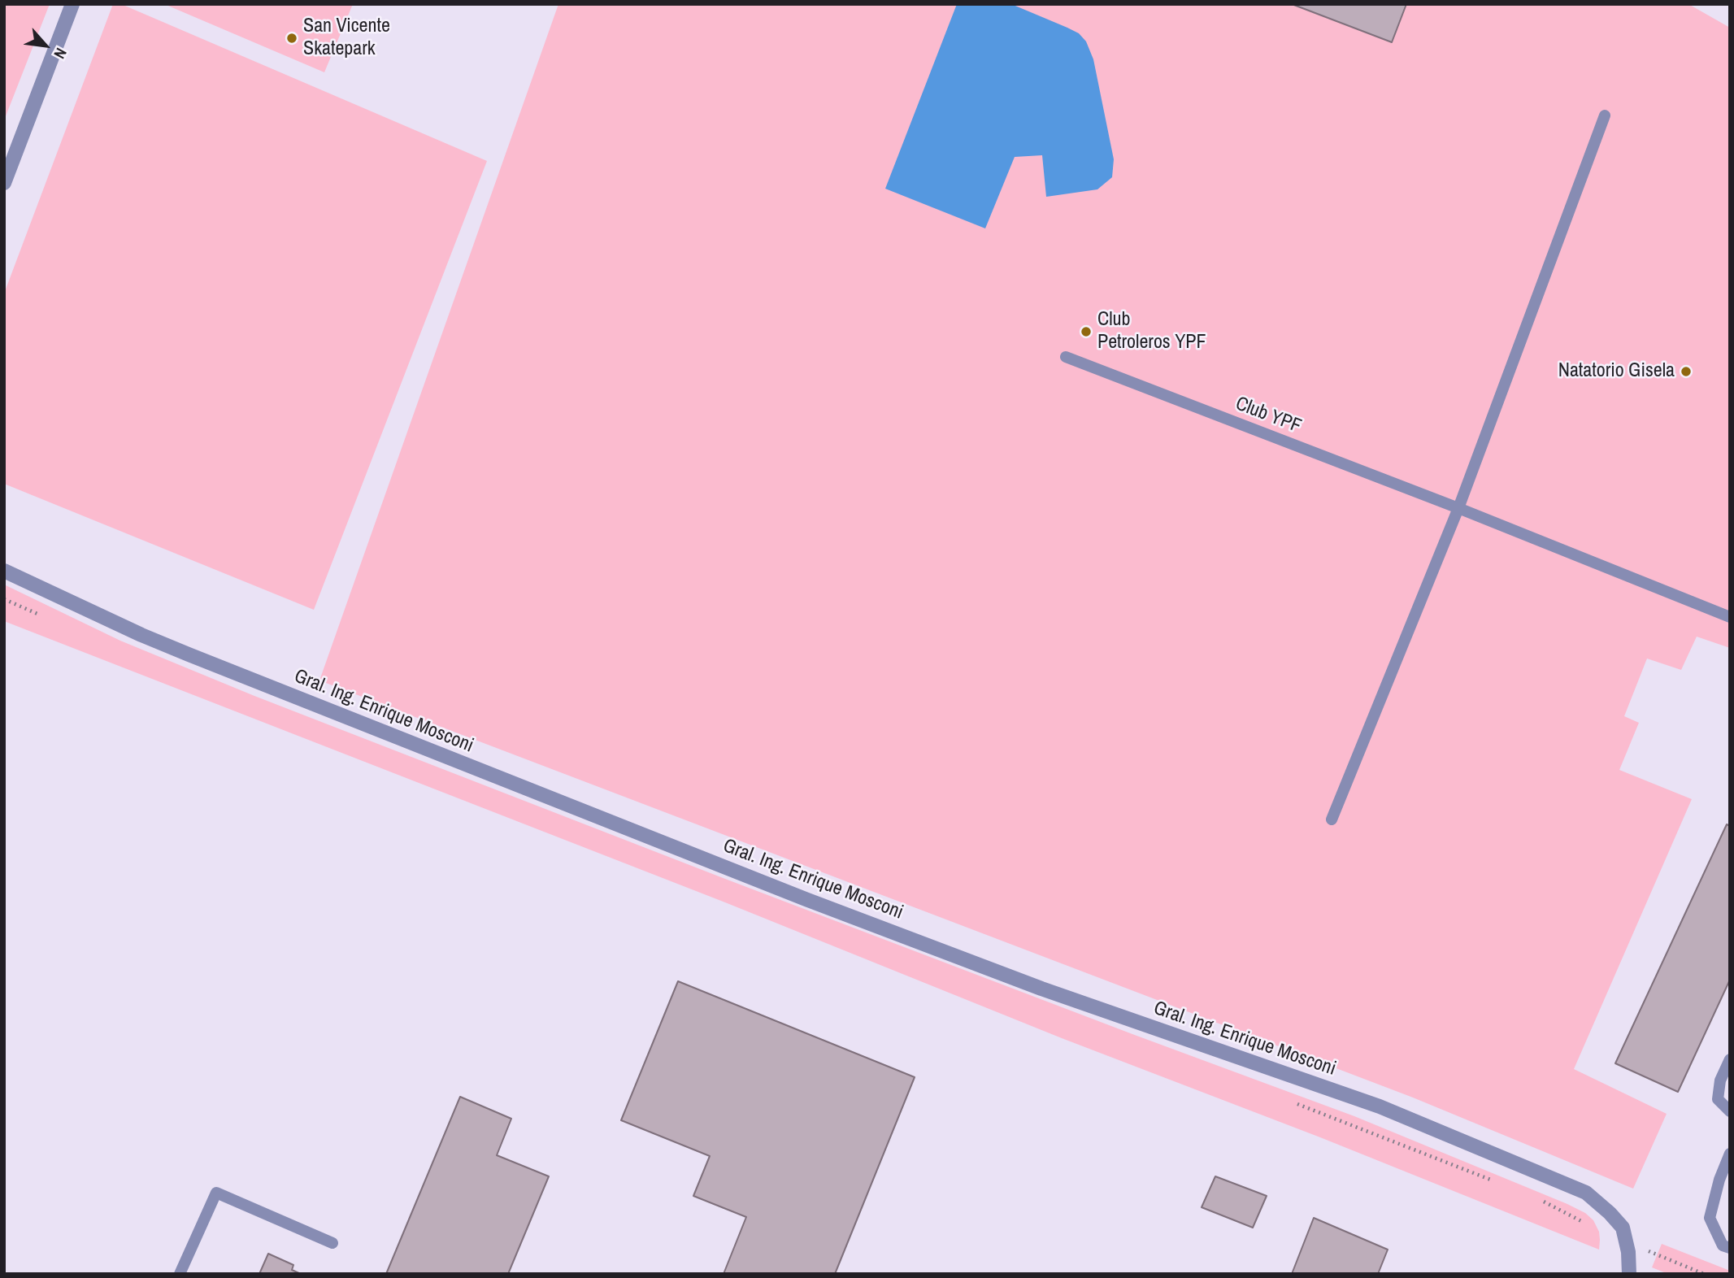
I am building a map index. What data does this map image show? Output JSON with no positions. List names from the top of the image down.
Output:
{
  "streets": {
    "street": ["Gral. Ing. Enrique Mosconi"],
    "lane": ["Club YPF"]
  },
  "places": ["San Vicente Skatepark", "Club Petroleros YPF", "Natatorio Gisela"],
  "north": "bottom right"
}
